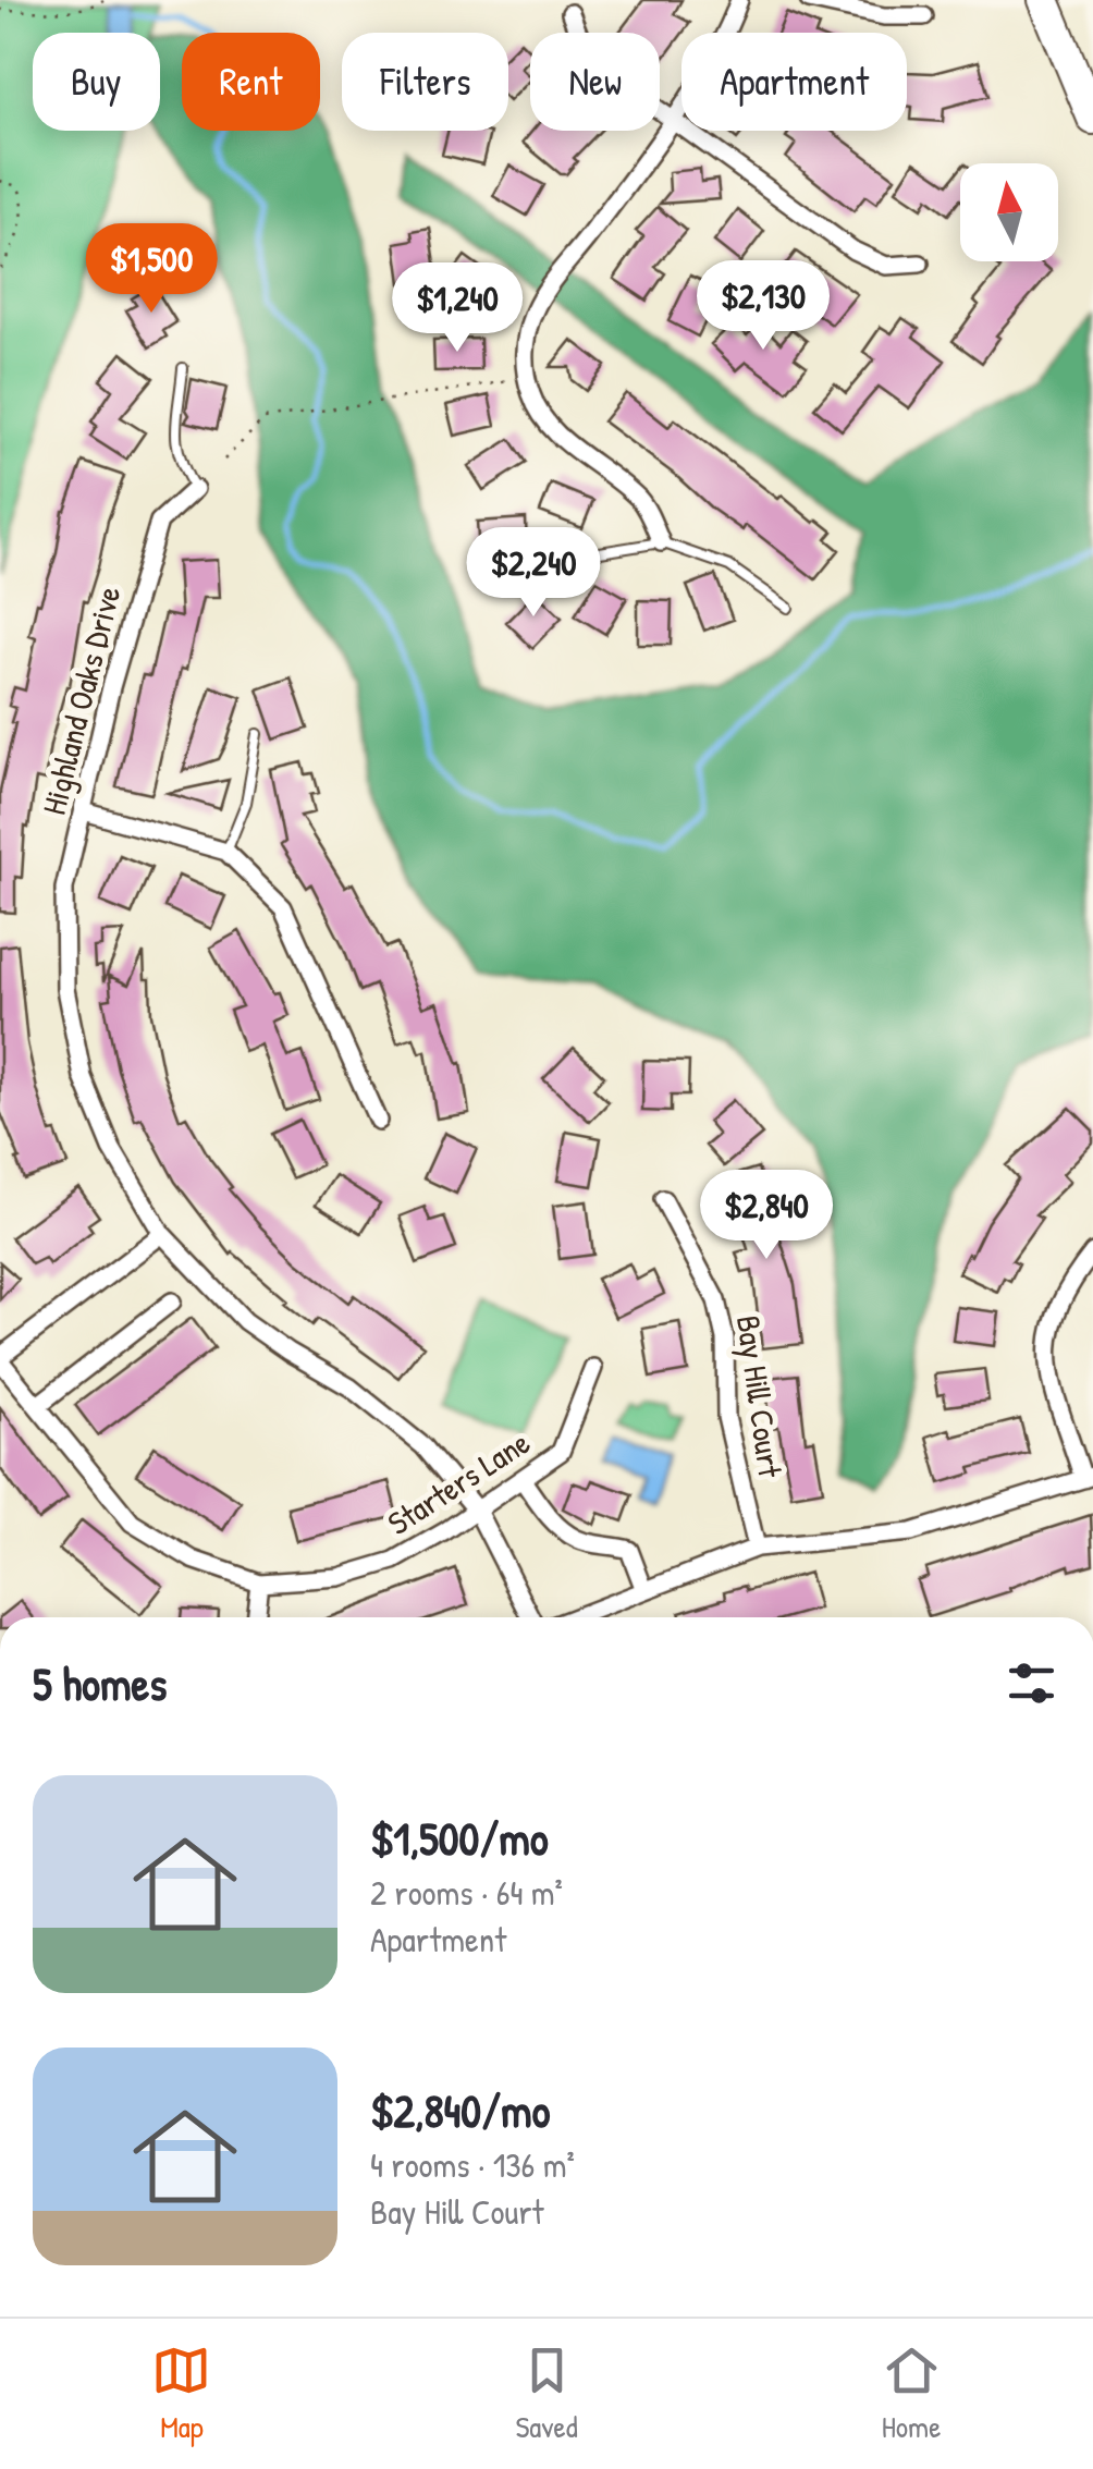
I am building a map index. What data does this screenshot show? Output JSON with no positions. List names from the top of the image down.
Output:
{
  "streets": {
    "street": ["Highland Oaks Drive", "Bay Hill Court", "Starters Lane"]
  },
  "crossings": [
    ["Highland Oaks Drive", "Starters Lane"]
  ],
  "north": "top",
  "page": {
    "chip": [
      "Buy",
      "Rent",
      "Filters",
      "New",
      "Apartment"
    ],
    "price": [
      "$1,500",
      "$2,130",
      "$1,240",
      "$2,240",
      "$2,840"
    ],
    "heading": "5 homes",
    "list": [
      {
        "name": "$1,500/mo",
        "note": "2 rooms · 64 m² · Apartment"
      },
      {
        "name": "$2,840/mo",
        "note": "4 rooms · 136 m² · Bay Hill Court"
      }
    ],
    "tabs": ["Map", "Saved", "Home"]
  }
}
